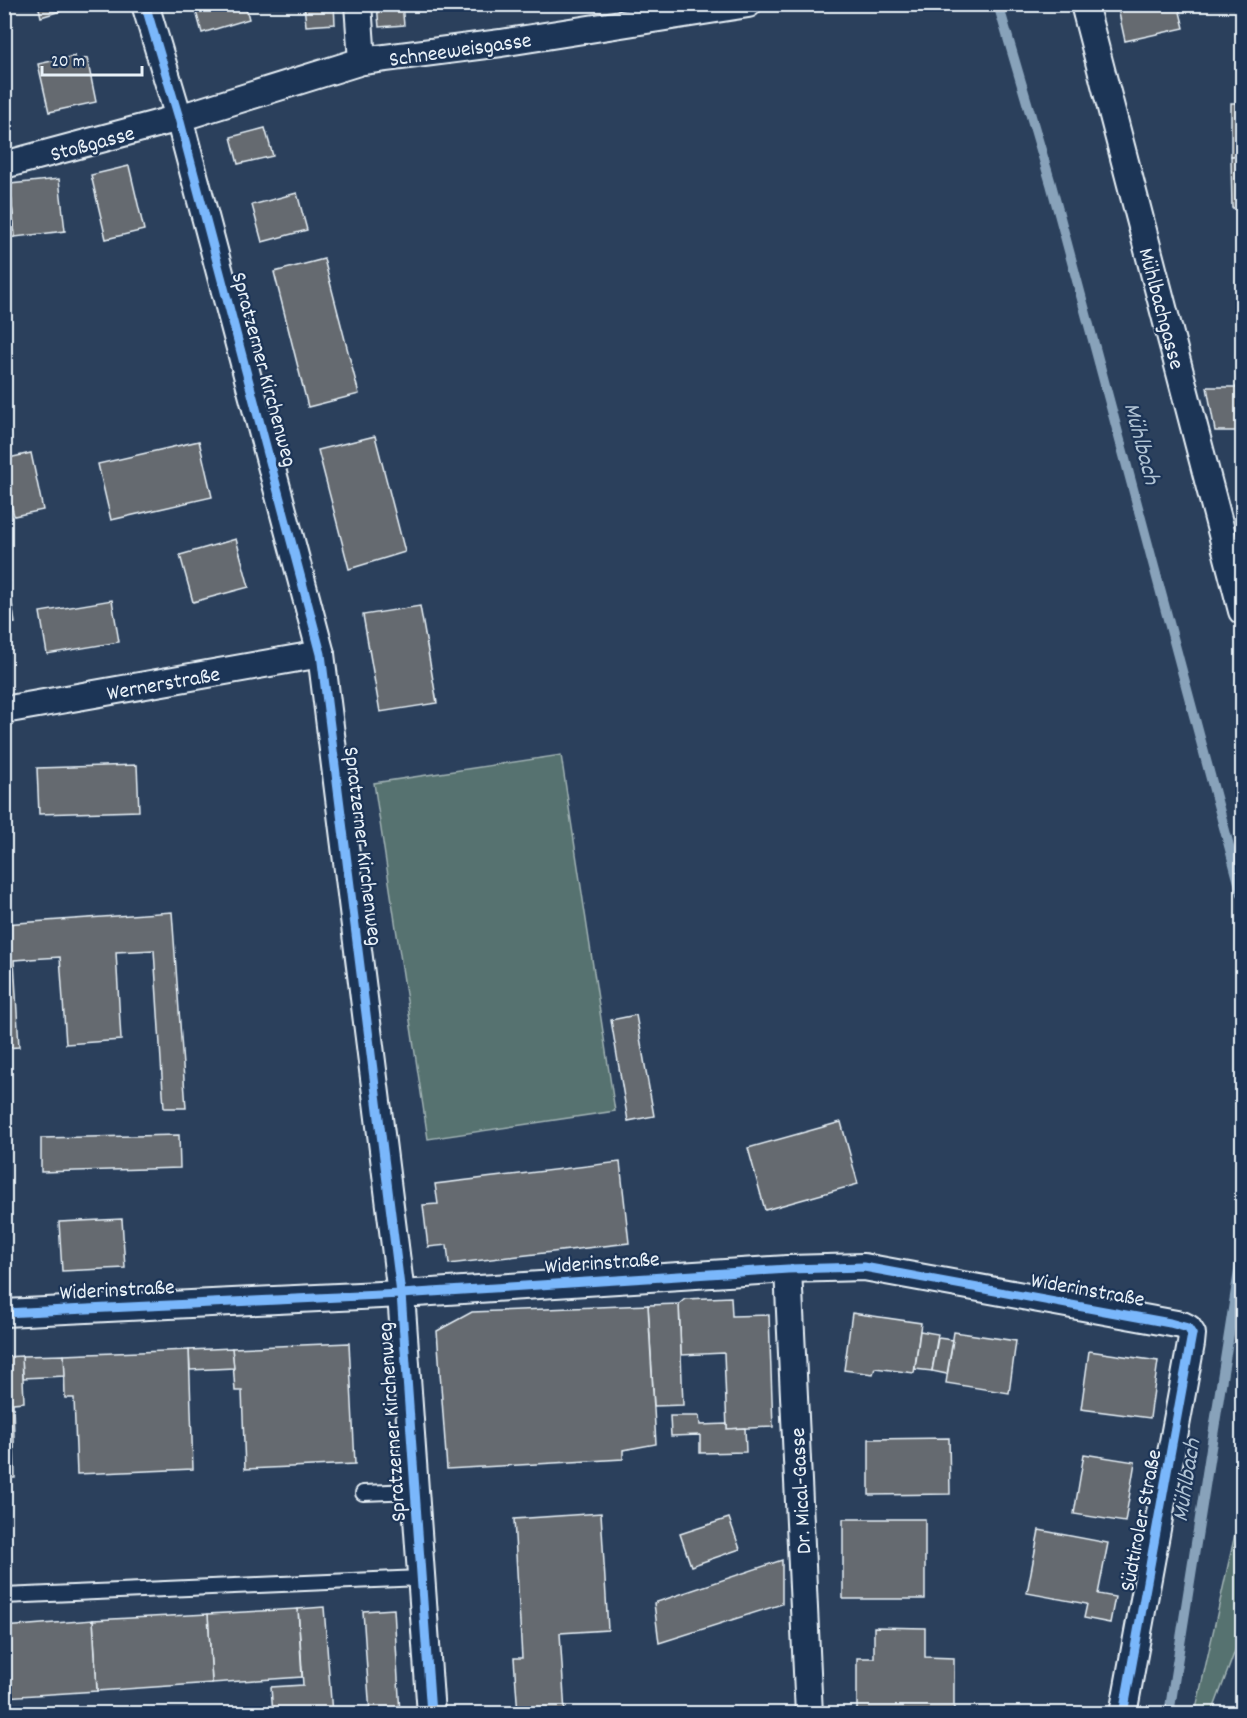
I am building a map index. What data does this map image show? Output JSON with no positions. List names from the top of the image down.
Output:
{
  "streets": {
    "street": [
      "Schneeweisgasse",
      "Stoßgasse",
      "Mühlbachgasse",
      "Spratzerner Kirchenweg",
      "Wernerstraße",
      "Widerinstraße",
      "Dr. Mical-Gasse",
      "Südtiroler Straße"
    ]
  },
  "crossings": [
    ["Schneeweisgasse", "Stoßgasse"],
    ["Schneeweisgasse", "Spratzerner Kirchenweg"],
    ["Stoßgasse", "Spratzerner Kirchenweg"],
    ["Spratzerner Kirchenweg", "Wernerstraße"],
    ["Spratzerner Kirchenweg", "Widerinstraße"],
    ["Widerinstraße", "Dr. Mical-Gasse"],
    ["Widerinstraße", "Südtiroler Straße"]
  ],
  "water": ["Mühlbach"],
  "scale_bar": "20 m"
}
